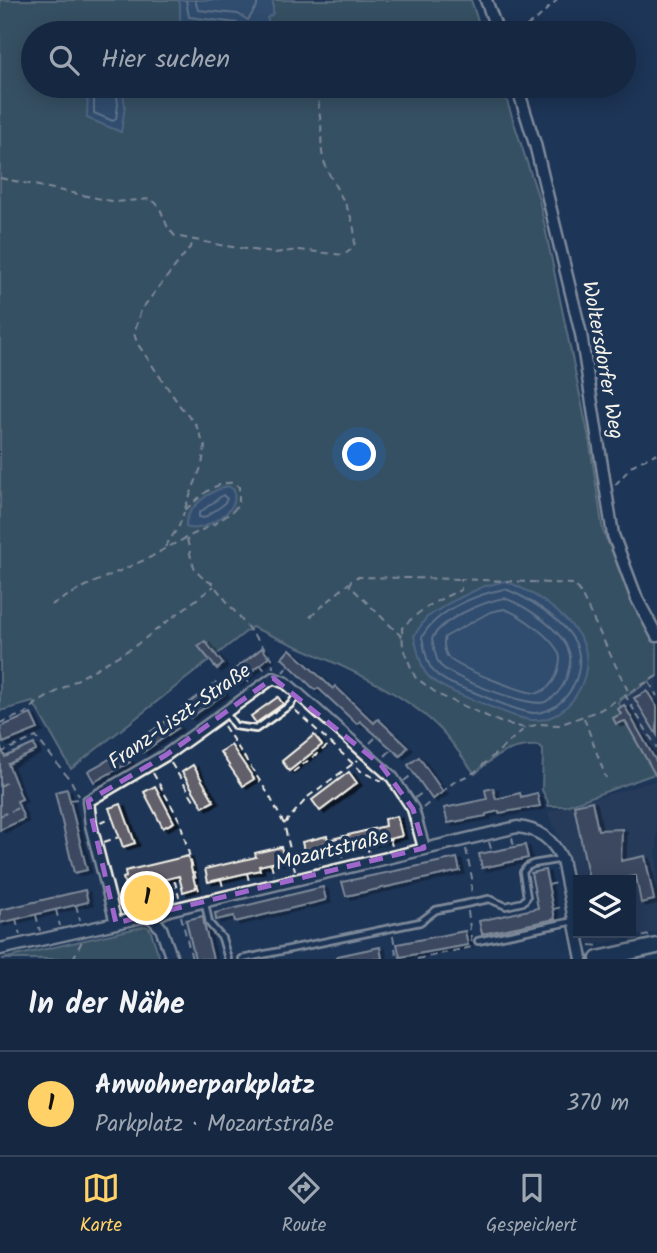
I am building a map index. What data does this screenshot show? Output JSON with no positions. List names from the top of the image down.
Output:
{
  "streets": {
    "street": ["Woltersdorfer Weg", "Franz-Liszt-Straße", "Mozartstraße"]
  },
  "crossings": [
    ["Franz-Liszt-Straße", "Mozartstraße"]
  ],
  "page": {
    "search": "Hier suchen",
    "pins": "1",
    "heading": "In der Nähe",
    "list": [
      {
        "mark": "1",
        "name": "Anwohnerparkplatz",
        "note": "Parkplatz · Mozartstraße",
        "value": "370 m"
      }
    ],
    "nav": ["Karte", "Route", "Gespeichert"]
  }
}
